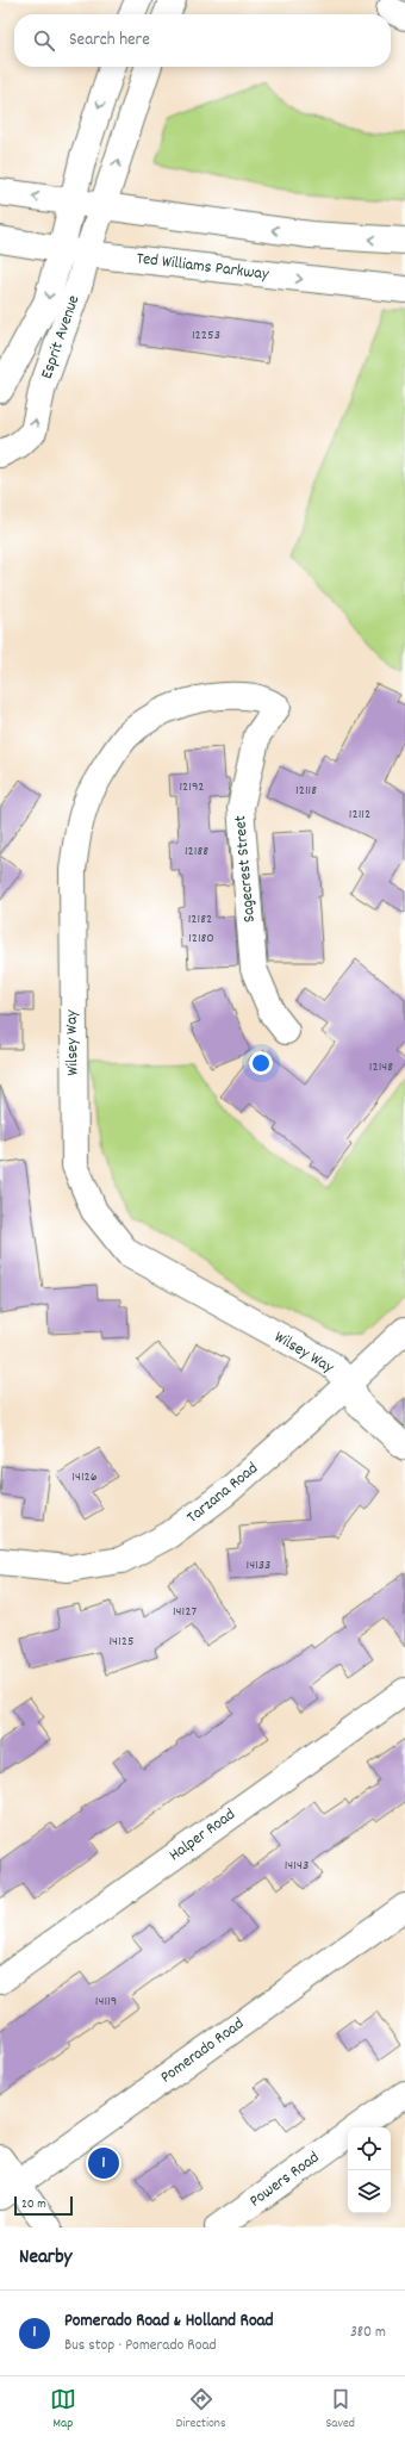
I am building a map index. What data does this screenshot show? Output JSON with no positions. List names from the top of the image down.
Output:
{
  "streets": {
    "street": [
      "Ted Williams Parkway",
      "Esprit Avenue",
      "Sagecrest Street",
      "Wilsey Way",
      "Tarzana Road",
      "Halper Road",
      "Pomerado Road",
      "Powers Road"
    ]
  },
  "crossings": [
    ["Ted Williams Parkway", "Esprit Avenue"],
    ["Sagecrest Street", "Wilsey Way"],
    ["Wilsey Way", "Tarzana Road"]
  ],
  "house_numbers": [
    "12253",
    "12192",
    "12118",
    "12112",
    "12188",
    "12182",
    "12180",
    "12148",
    "14126",
    "14133",
    "14127",
    "14125",
    "14143",
    "14119"
  ],
  "scale_bar": "20 m",
  "page": {
    "search": "Search here",
    "pins": "1",
    "scale": "20 m",
    "heading": "Nearby",
    "list": [
      {
        "mark": "1",
        "name": "Pomerado Road & Holland Road",
        "note": "Bus stop · Pomerado Road",
        "value": "380 m"
      }
    ],
    "nav": ["Map", "Directions", "Saved"]
  }
}
